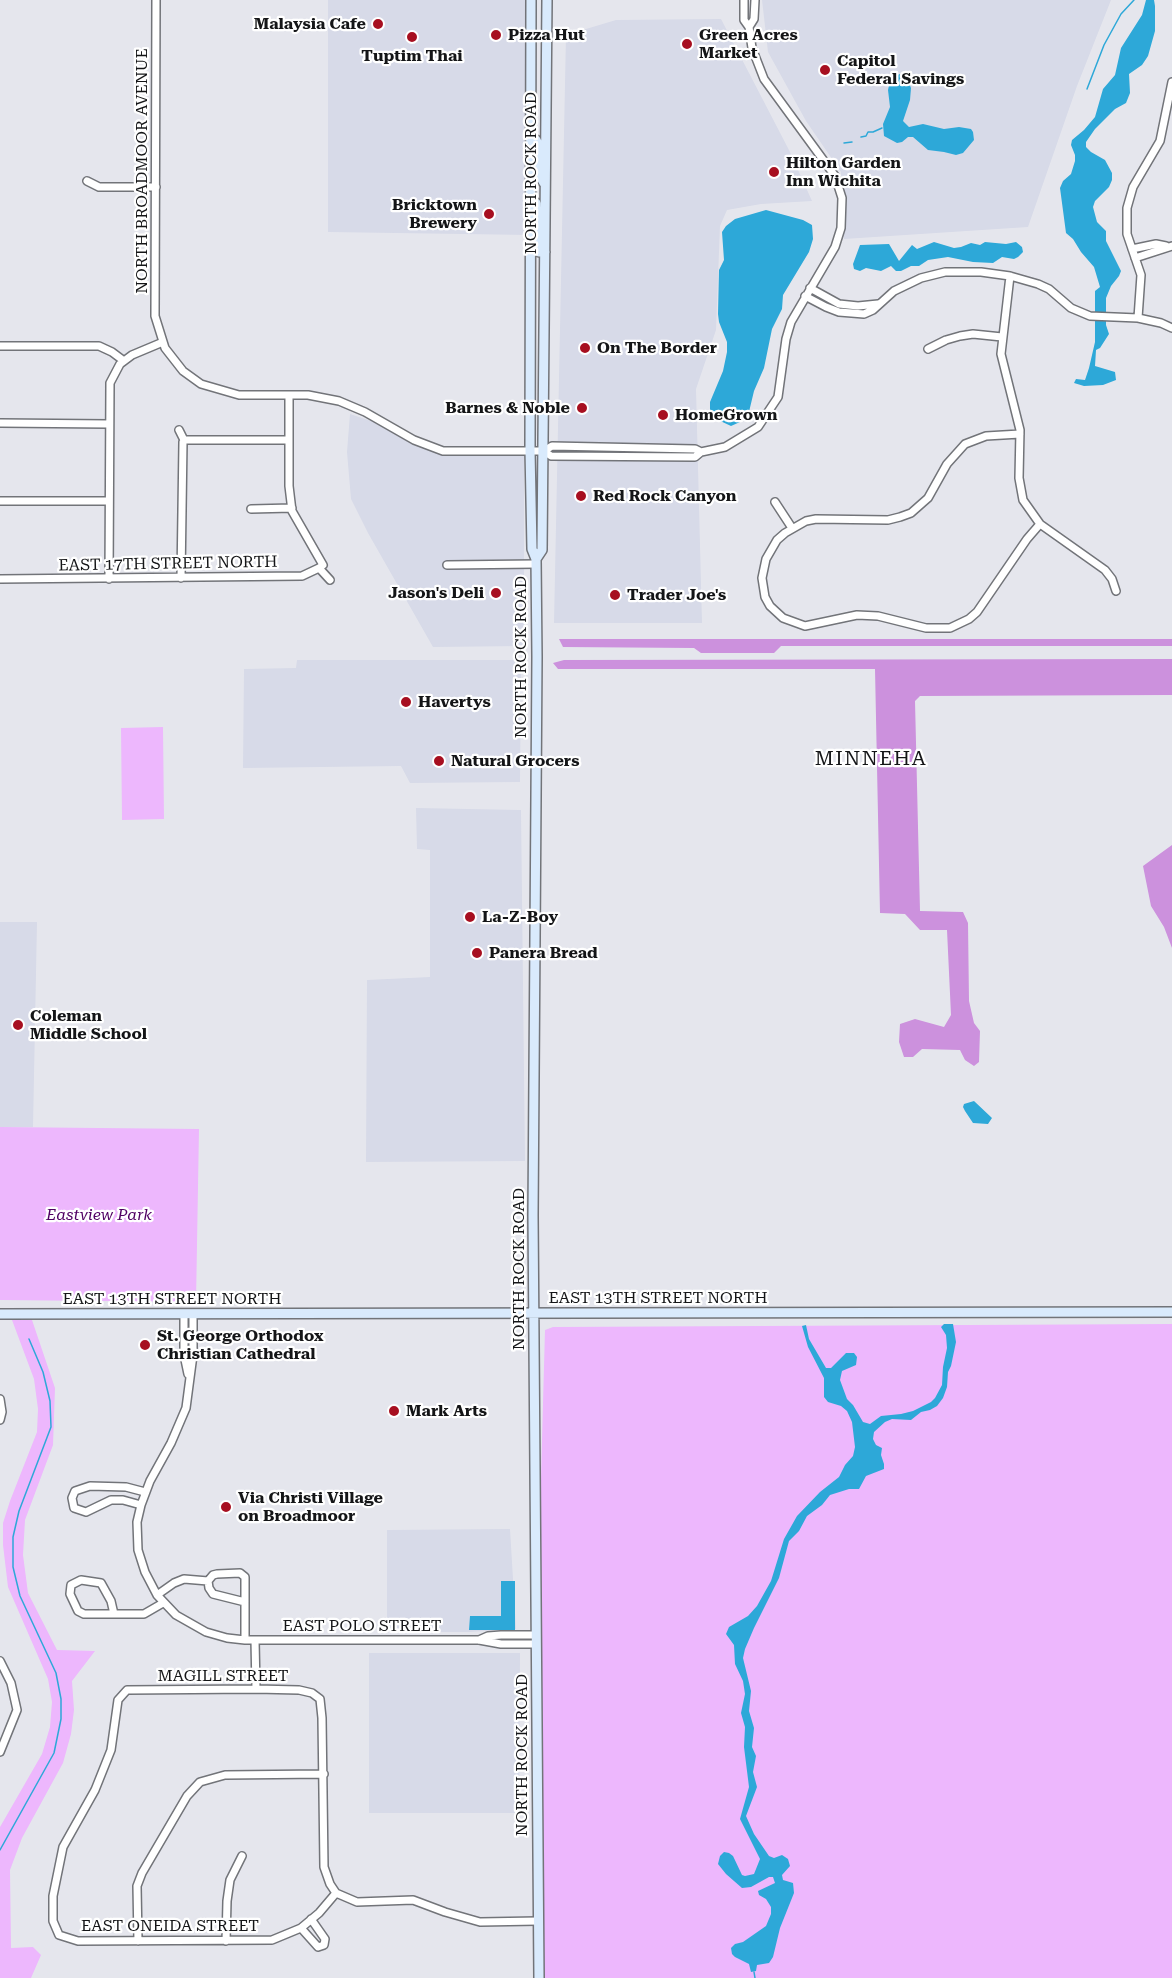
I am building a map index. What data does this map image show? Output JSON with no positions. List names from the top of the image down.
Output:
{
  "streets": {
    "main road": ["NORTH ROCK ROAD", "EAST 13TH STREET NORTH"],
    "street": [
      "NORTH BROADMOOR AVENUE",
      "EAST 17TH STREET NORTH",
      "EAST POLO STREET",
      "MAGILL STREET",
      "EAST ONEIDA STREET"
    ]
  },
  "crossings": [
    ["NORTH BROADMOOR AVENUE", "NORTH ROCK ROAD"],
    ["NORTH ROCK ROAD", "EAST 13TH STREET NORTH"],
    ["NORTH ROCK ROAD", "EAST POLO STREET"],
    ["MAGILL STREET", "EAST ONEIDA STREET"]
  ],
  "districts": ["MINNEHA"],
  "parks": ["Eastview Park"],
  "places": [
    "Malaysia Cafe",
    "Pizza Hut",
    "Tuptim Thai",
    "Green Acres Market",
    "Capitol Federal Savings",
    "Hilton Garden Inn Wichita",
    "Bricktown Brewery",
    "On The Border",
    "Barnes & Noble",
    "HomeGrown",
    "Red Rock Canyon",
    "Jason's Deli",
    "Trader Joe's",
    "Havertys",
    "Natural Grocers",
    "La-Z-Boy",
    "Panera Bread",
    "Coleman Middle School",
    "St. George Orthodox Christian Cathedral",
    "Mark Arts",
    "Via Christi Village on Broadmoor"
  ]
}
